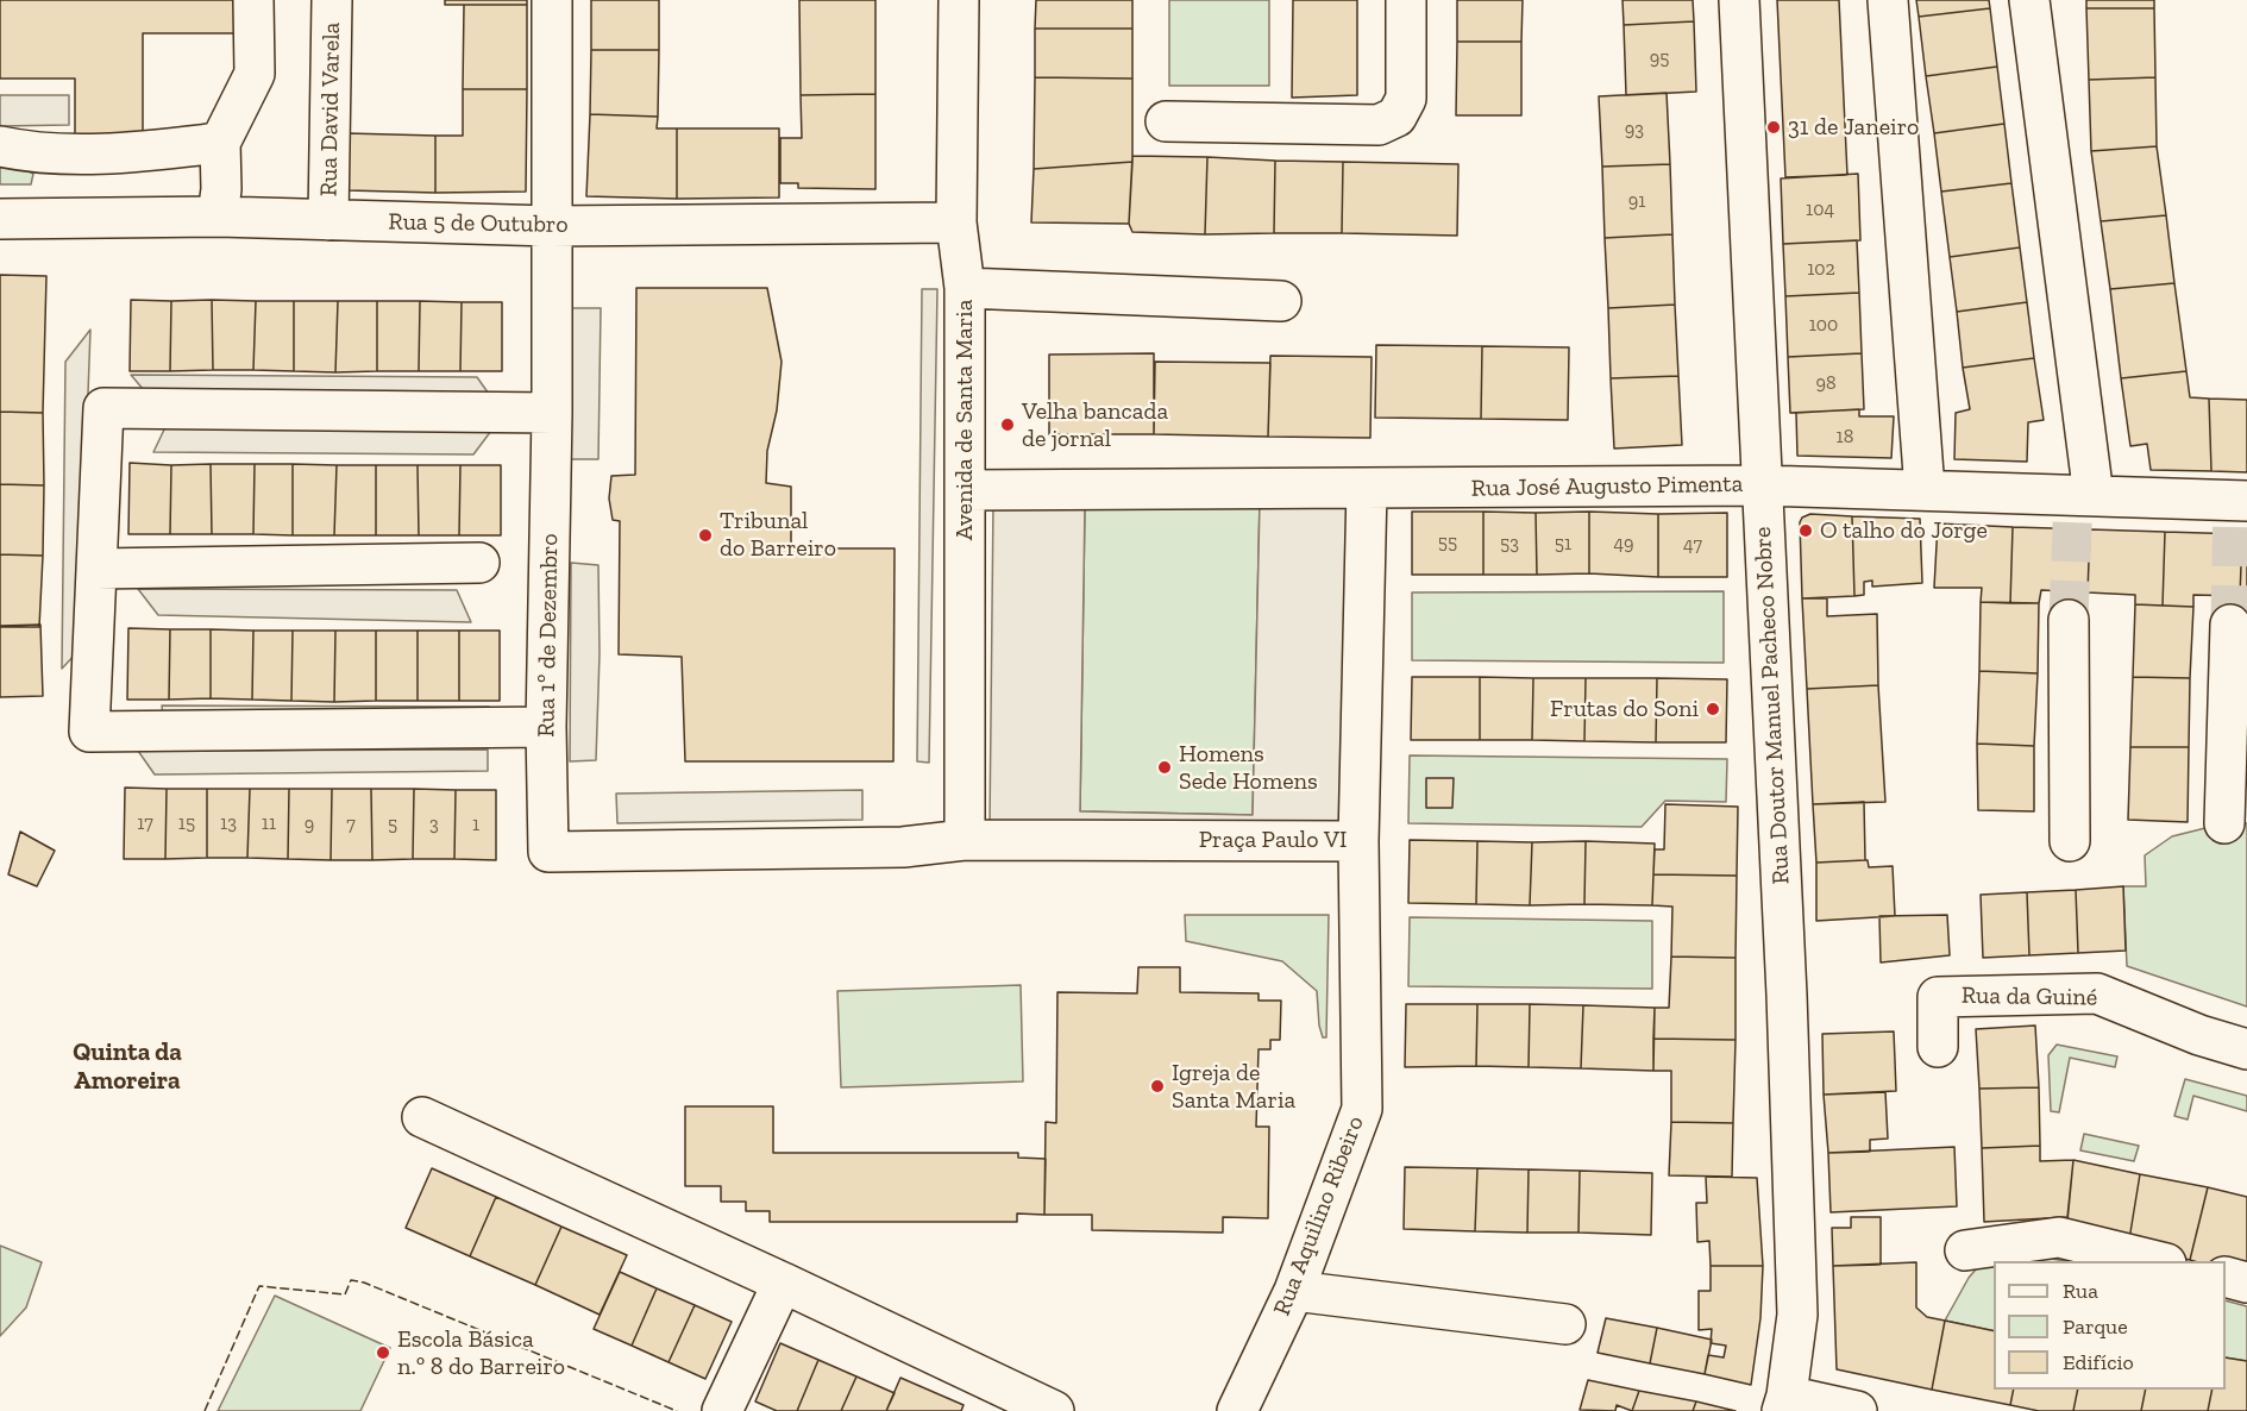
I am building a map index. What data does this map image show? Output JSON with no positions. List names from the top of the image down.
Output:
{
  "streets": {
    "street": [
      "Rua David Varela",
      "Rua 5 de Outubro",
      "Avenida de Santa Maria",
      "Rua José Augusto Pimenta",
      "Rua 1º de Dezembro",
      "Rua Doutor Manuel Pacheco Nobre",
      "Praça Paulo VI",
      "Rua da Guiné",
      "Rua Aquilino Ribeiro"
    ]
  },
  "crossings": [
    ["Rua David Varela", "Rua 5 de Outubro"],
    ["Rua 5 de Outubro", "Avenida de Santa Maria"],
    ["Rua 5 de Outubro", "Rua 1º de Dezembro"],
    ["Avenida de Santa Maria", "Rua José Augusto Pimenta"],
    ["Avenida de Santa Maria", "Rua 1º de Dezembro"],
    ["Avenida de Santa Maria", "Praça Paulo VI"],
    ["Rua José Augusto Pimenta", "Rua Doutor Manuel Pacheco Nobre"],
    ["Rua José Augusto Pimenta", "Praça Paulo VI"],
    ["Rua 1º de Dezembro", "Praça Paulo VI"],
    ["Praça Paulo VI", "Rua Aquilino Ribeiro"]
  ],
  "districts": ["Quinta da Amoreira"],
  "places": [
    "31 de Janeiro",
    "Velha bancada de jornal",
    "O talho do Jorge",
    "Tribunal do Barreiro",
    "Frutas do Soni",
    "Homens Sede Homens",
    "Igreja de Santa Maria",
    "Escola Básica n.º 8 do Barreiro"
  ],
  "house_numbers": [
    "95",
    "93",
    "91",
    "104",
    "102",
    "100",
    "98",
    "18",
    "55",
    "53",
    "51",
    "49",
    "47",
    "17",
    "15",
    "13",
    "11",
    "9",
    "7",
    "5",
    "3",
    "1"
  ],
  "legend": ["Rua", "Parque", "Edifício"]
}
